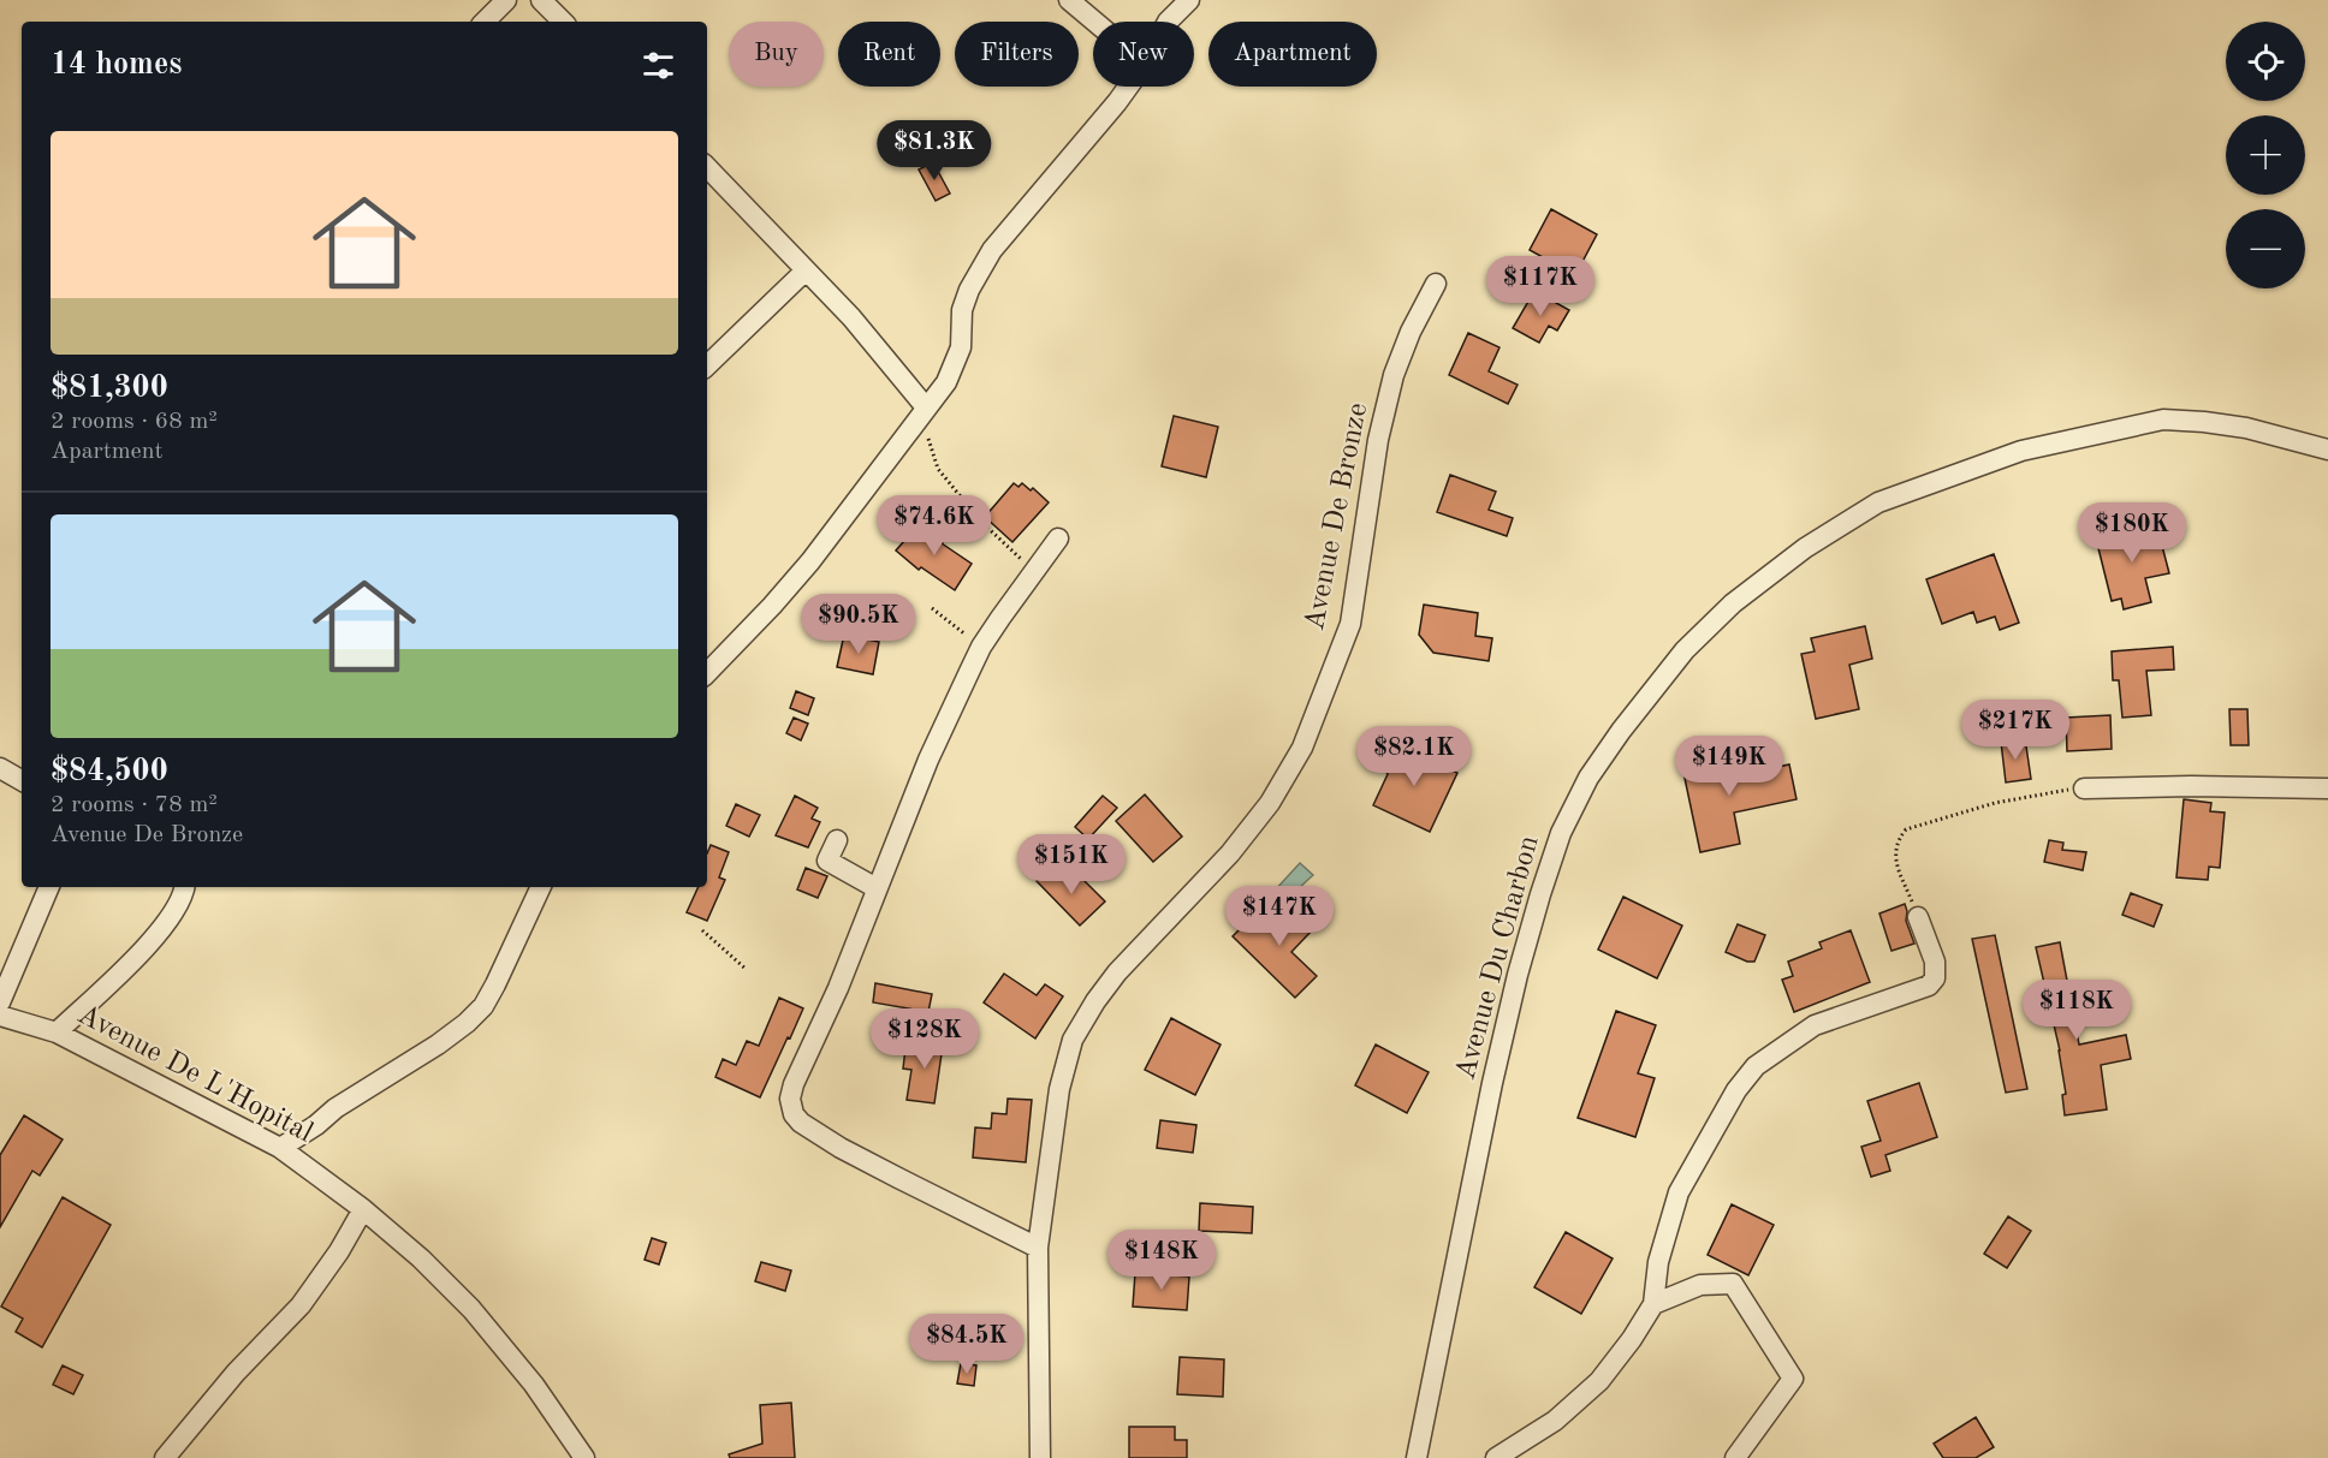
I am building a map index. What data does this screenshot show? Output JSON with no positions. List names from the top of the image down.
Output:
{
  "streets": {
    "street": ["Avenue De Bronze", "Avenue Du Charbon", "Avenue De L'Hopital"]
  },
  "page": {
    "map_buttons": ["+", "−"],
    "chip": [
      "Buy",
      "Rent",
      "Filters",
      "New",
      "Apartment"
    ],
    "heading": "14 homes",
    "list": [
      {
        "name": "$81,300",
        "note": "2 rooms · 68 m² · Apartment"
      },
      {
        "name": "$84,500",
        "note": "2 rooms · 78 m² · Avenue De Bronze"
      }
    ],
    "price": [
      "$81.3K",
      "$117K",
      "$74.6K",
      "$180K",
      "$90.5K",
      "$217K",
      "$82.1K",
      "$149K",
      "$151K",
      "$147K",
      "$118K",
      "$128K",
      "$148K",
      "$84.5K"
    ]
  }
}
